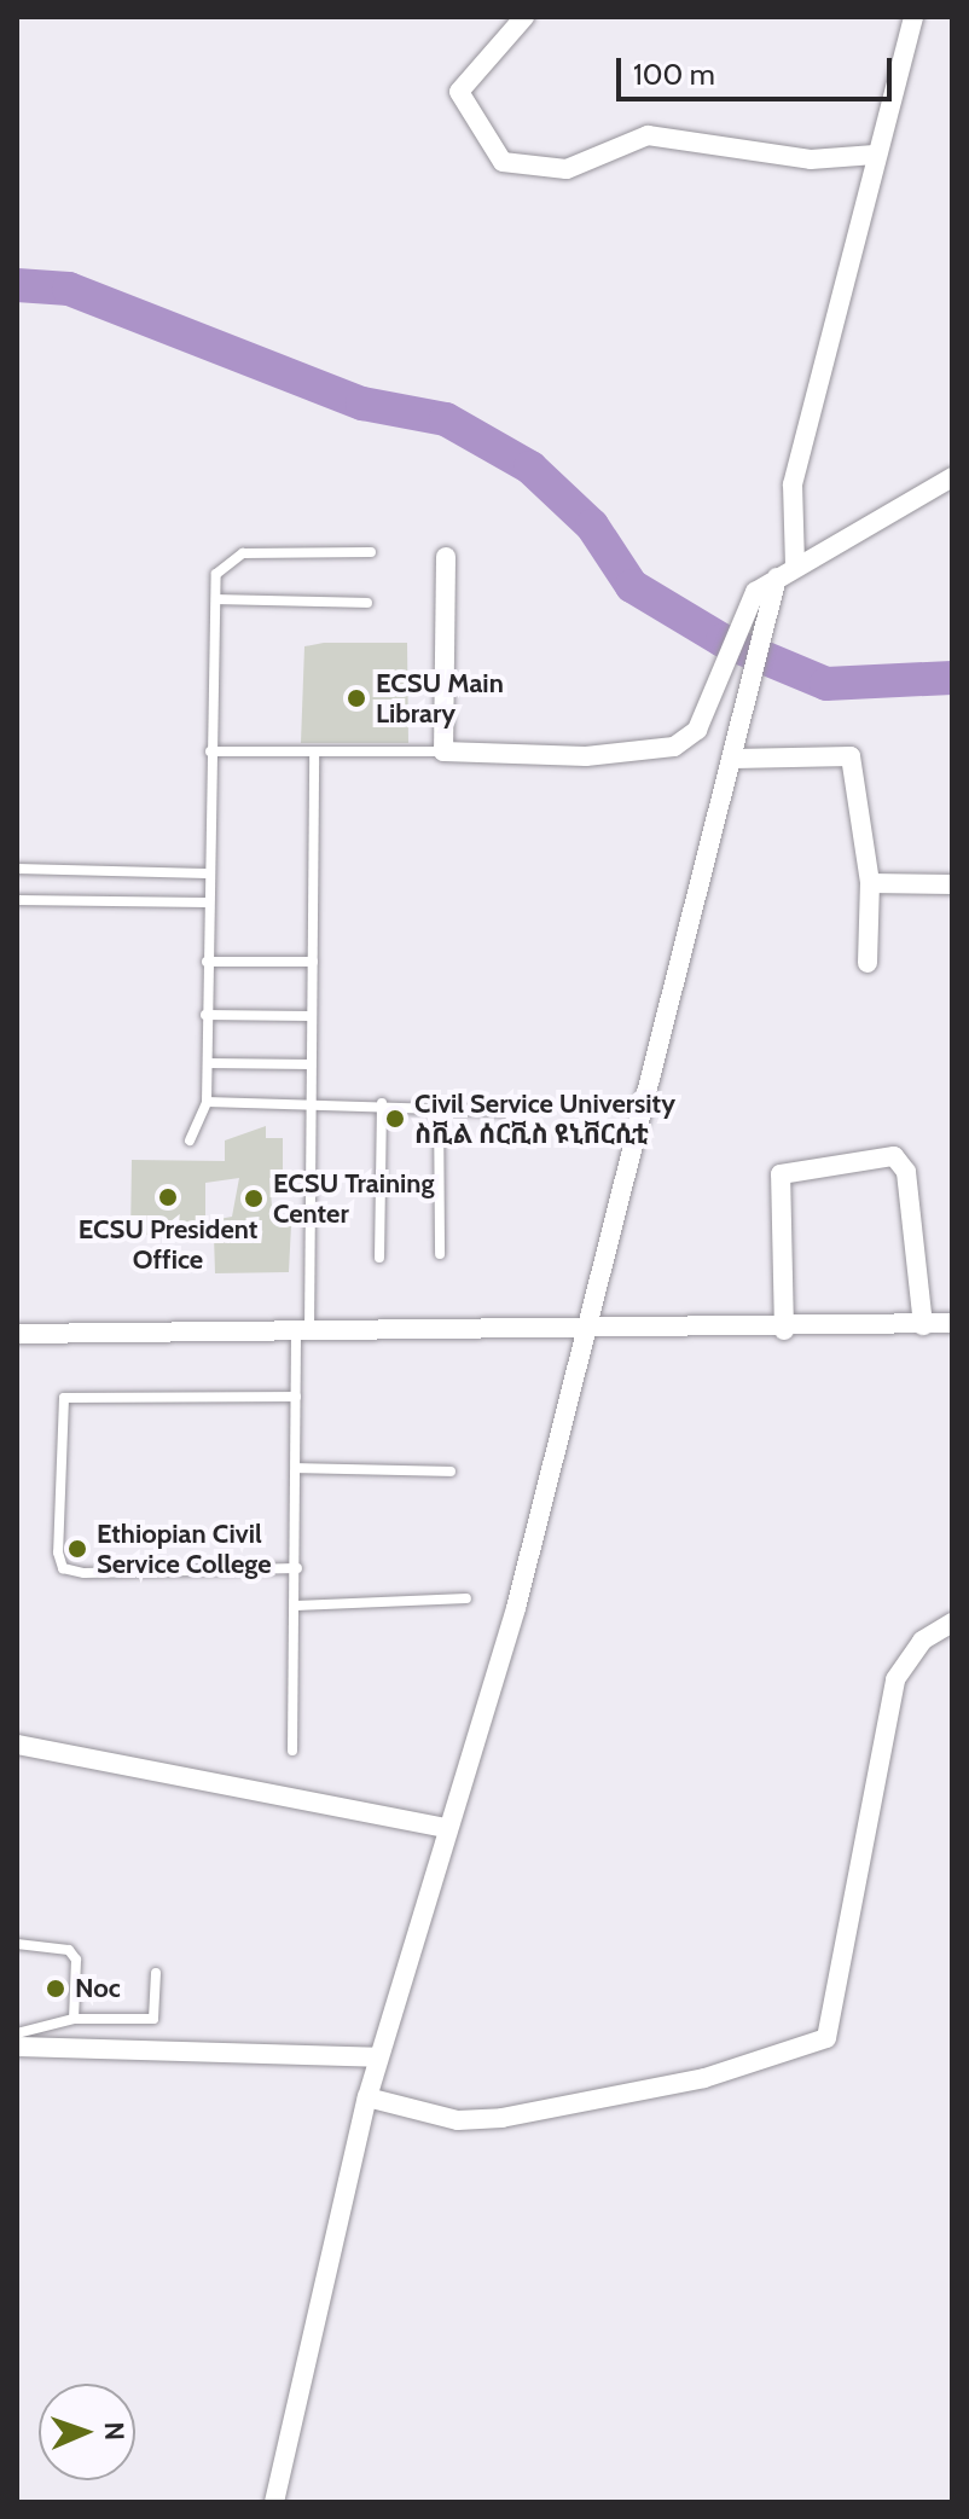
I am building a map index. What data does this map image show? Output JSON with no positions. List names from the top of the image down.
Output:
{
  "places": [
    "ECSU Main Library",
    "Civil Service University ስቪል ሰርቪስ ዩኒቨርሲቲ",
    "ECSU President Office",
    "ECSU Training Center",
    "Ethiopian Civil Service College",
    "Noc"
  ],
  "scale_bar": "100 m",
  "north": "right"
}
